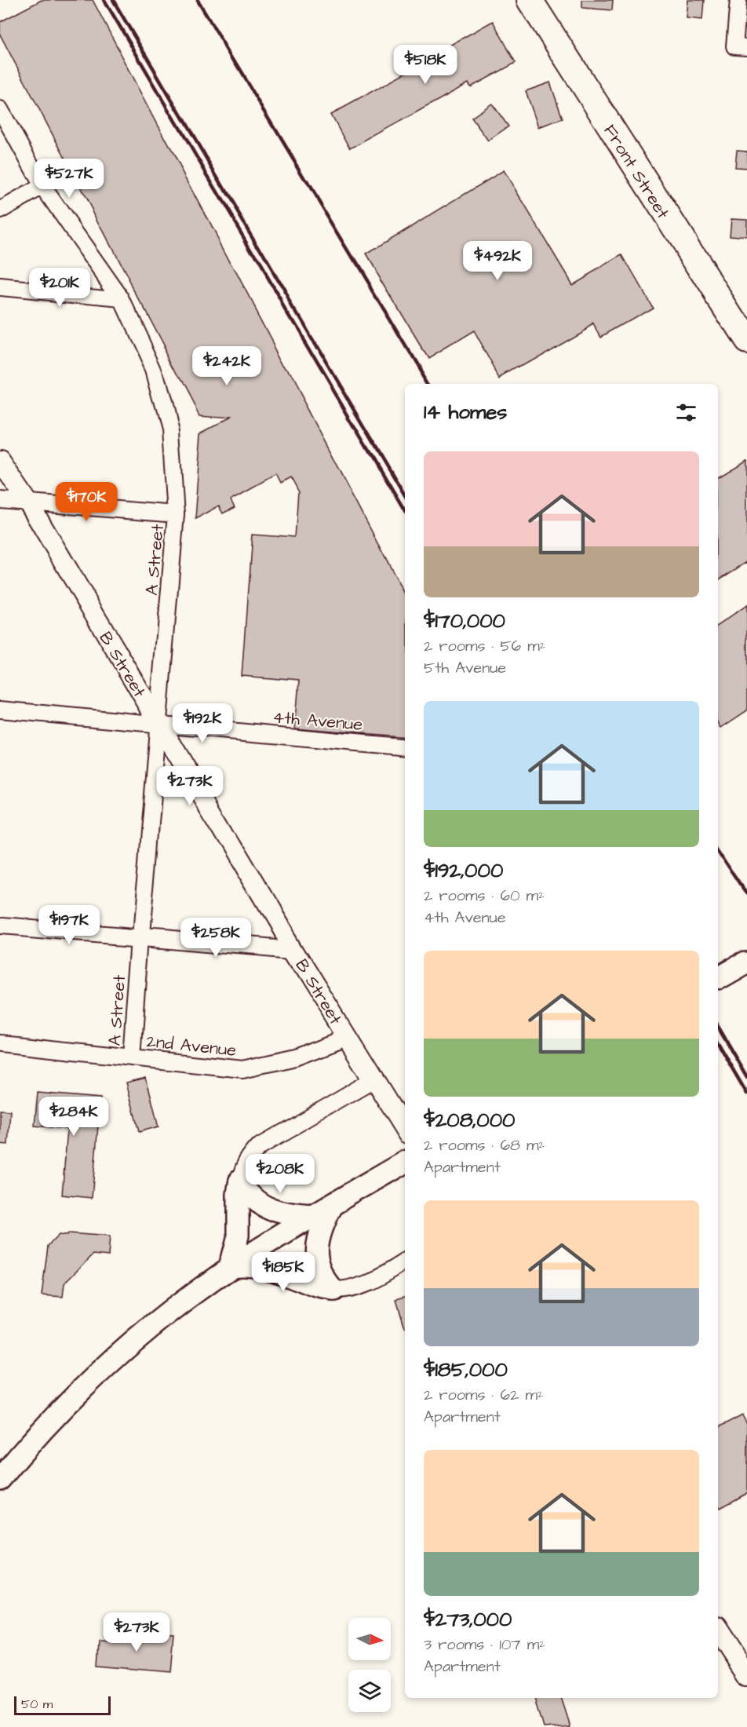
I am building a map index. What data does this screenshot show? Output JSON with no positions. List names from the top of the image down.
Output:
{
  "streets": {
    "main road": ["Front Street"],
    "street": [
      "A Street",
      "B Street",
      "4th Avenue",
      "2nd Avenue"
    ]
  },
  "crossings": [
    ["A Street", "B Street"],
    ["A Street", "4th Avenue"],
    ["A Street", "2nd Avenue"],
    ["B Street", "4th Avenue"],
    ["B Street", "2nd Avenue"]
  ],
  "scale_bar": "50 m",
  "north": "right",
  "page": {
    "price": [
      "$518K",
      "$527K",
      "$492K",
      "$201K",
      "$242K",
      "$170K",
      "$192K",
      "$273K",
      "$197K",
      "$258K",
      "$284K",
      "$208K",
      "$185K",
      "$273K"
    ],
    "heading": "14 homes",
    "list": [
      {
        "name": "$170,000",
        "note": "2 rooms · 56 m² · 5th Avenue"
      },
      {
        "name": "$192,000",
        "note": "2 rooms · 60 m² · 4th Avenue"
      },
      {
        "name": "$208,000",
        "note": "2 rooms · 68 m² · Apartment"
      },
      {
        "name": "$185,000",
        "note": "2 rooms · 62 m² · Apartment"
      },
      {
        "name": "$273,000",
        "note": "3 rooms · 107 m² · Apartment"
      }
    ],
    "scale": "50 m"
  }
}
